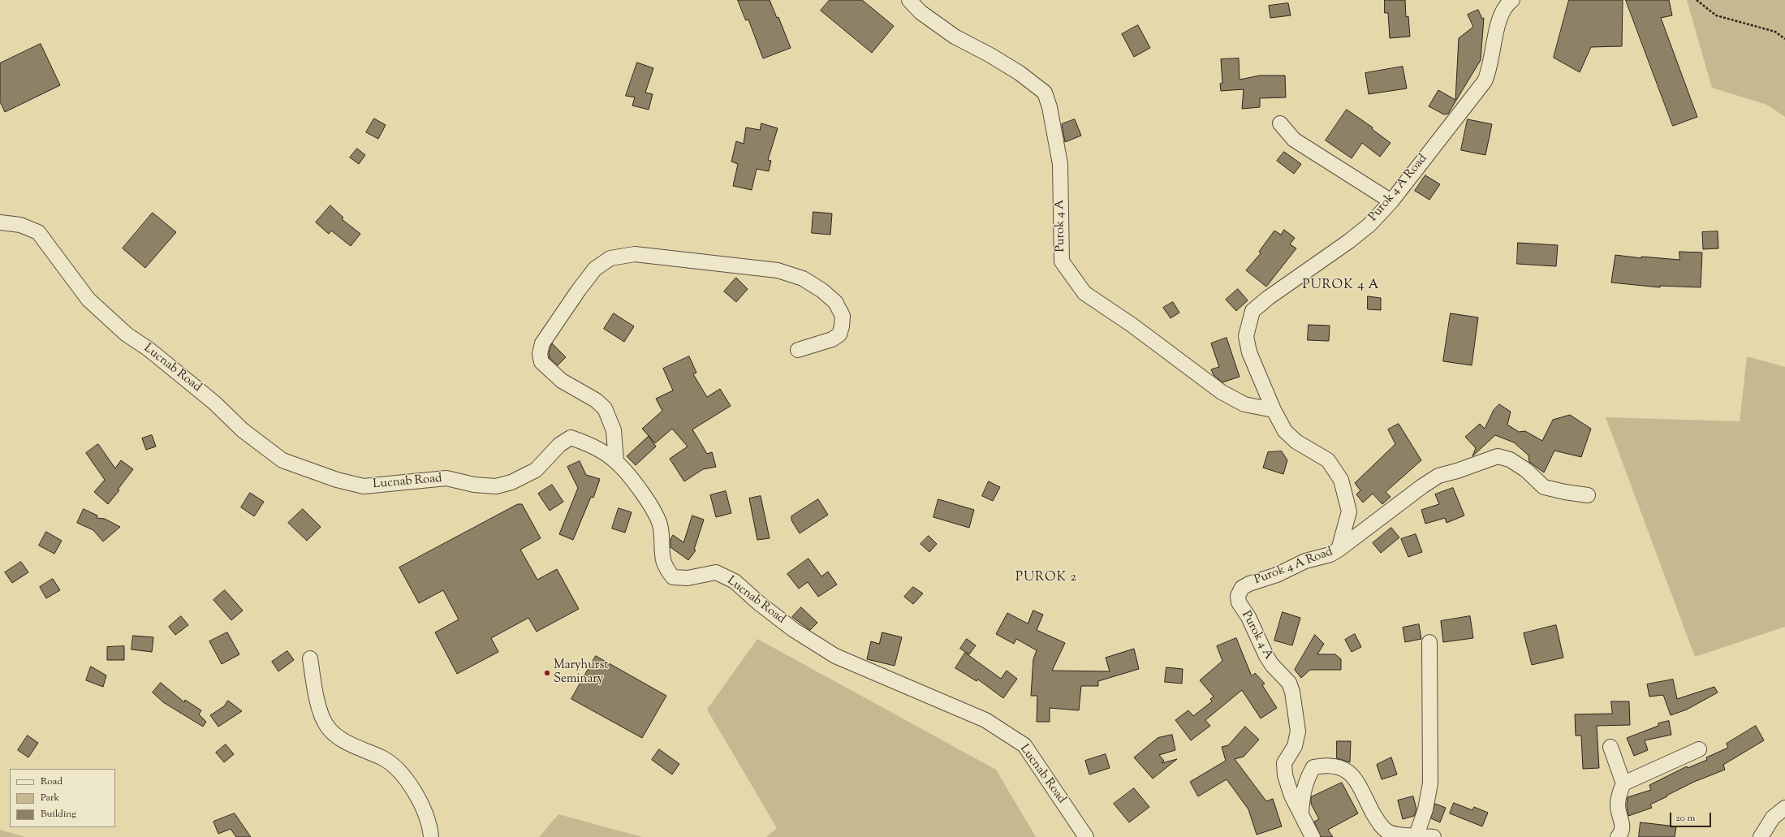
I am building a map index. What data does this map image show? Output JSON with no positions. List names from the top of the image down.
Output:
{
  "streets": {
    "street": ["Purok 4 A Road", "Purok 4 A", "Lucnab Road"]
  },
  "crossings": [
    ["Purok 4 A Road", "Purok 4 A"]
  ],
  "districts": ["PUROK 4 A", "PUROK 2"],
  "places": ["Maryhurst Seminary"],
  "legend": ["Road", "Park", "Building"],
  "scale_bar": "20 m"
}
